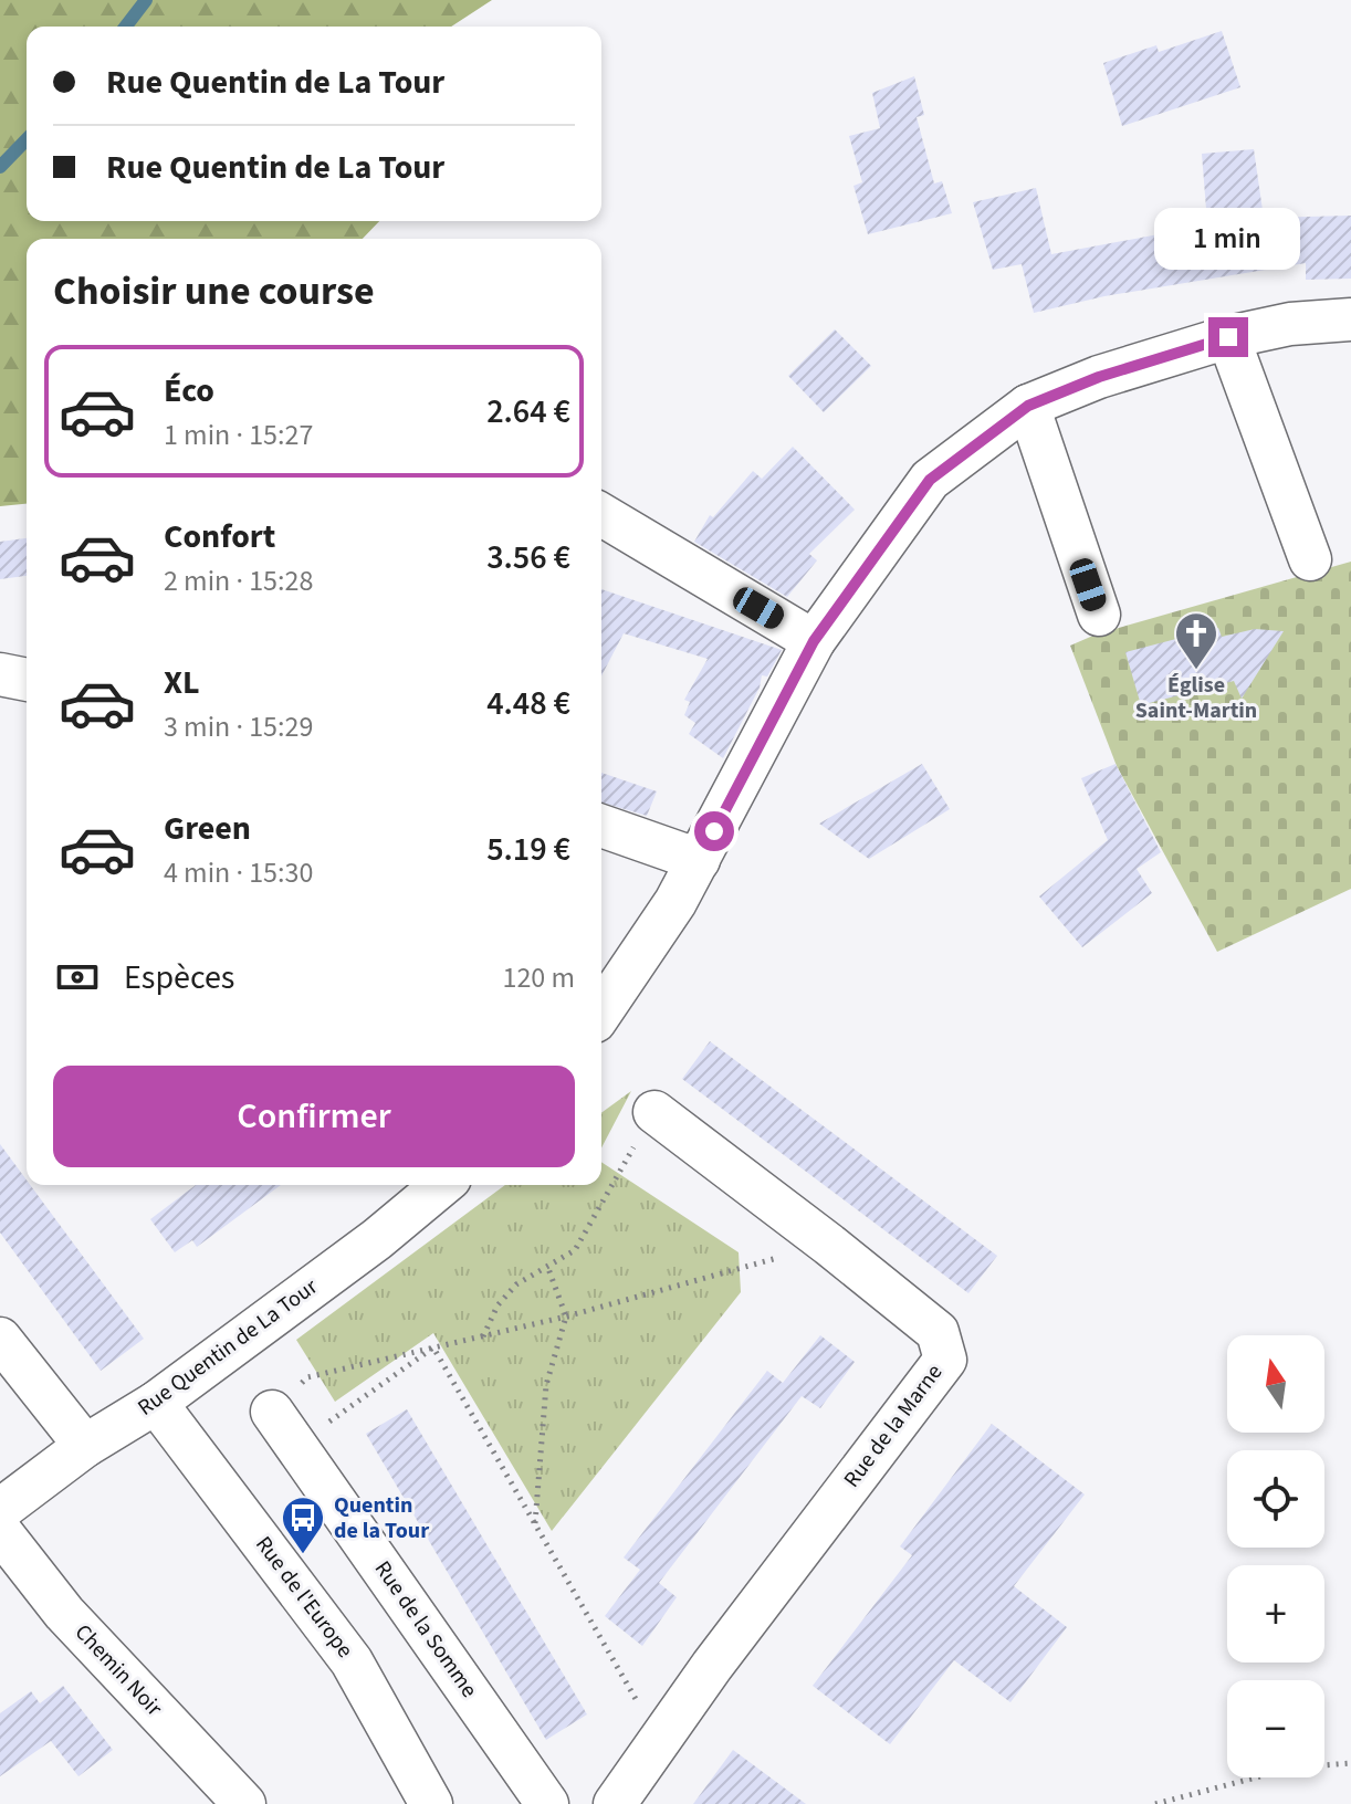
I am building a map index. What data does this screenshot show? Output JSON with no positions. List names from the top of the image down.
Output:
{
  "streets": {
    "street": [
      "Rue Quentin de La Tour",
      "Rue de la Marne",
      "Rue de l'Europe",
      "Rue de la Somme",
      "Chemin Noir"
    ]
  },
  "crossings": [
    ["Rue Quentin de La Tour", "Rue de l'Europe"]
  ],
  "places": {
    "church": ["Église Saint-Martin"],
    "bus stop": ["Quentin de la Tour"]
  },
  "north": "top",
  "page": {
    "banner": ["Rue Quentin de La Tour", "Rue Quentin de La Tour"],
    "bubble": "1 min",
    "heading": "Choisir une course",
    "list": [
      {
        "name": "Éco",
        "note": "1 min · 15:27",
        "value": "2.64 €"
      },
      {
        "name": "Confort",
        "note": "2 min · 15:28",
        "value": "3.56 €"
      },
      {
        "name": "XL",
        "note": "3 min · 15:29",
        "value": "4.48 €"
      },
      {
        "name": "Green",
        "note": "4 min · 15:30",
        "value": "5.19 €"
      }
    ],
    "pay": ["Espèces", "120 m"],
    "buttons": "Confirmer",
    "map_buttons": ["+", "−"]
  }
}
